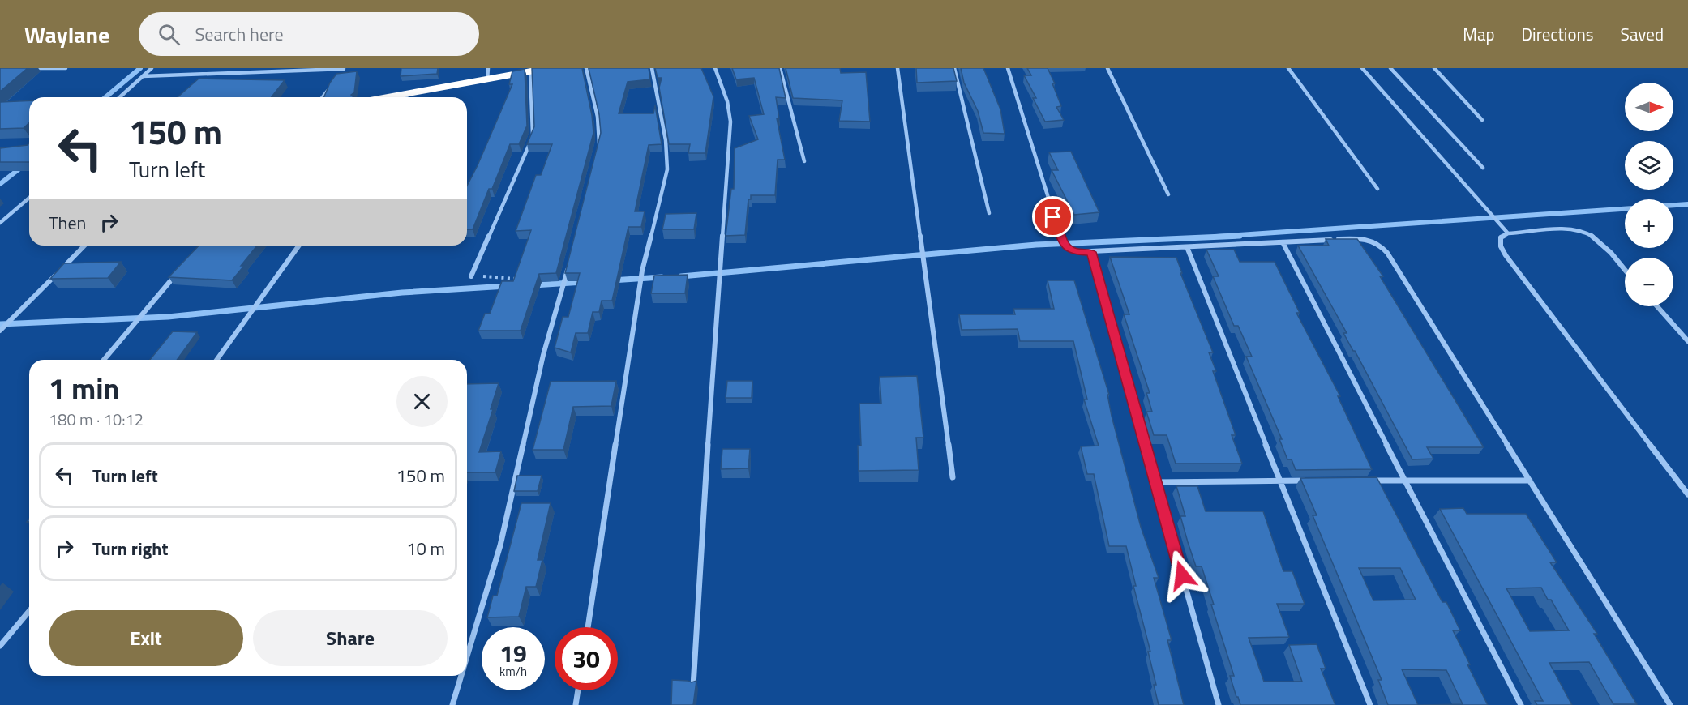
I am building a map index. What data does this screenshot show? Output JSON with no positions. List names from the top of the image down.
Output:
{
  "north": "right",
  "page": {
    "header": "Waylane",
    "search": "Search here",
    "nav": ["Map", "Directions", "Saved"],
    "map_buttons": ["+", "−"],
    "turn": ["150 m", "Turn left"],
    "then": "Then",
    "heading": ["1 min", "180 m · 10:12"],
    "list": [
      {
        "name": "Turn left",
        "value": "150 m"
      },
      {
        "name": "Turn right",
        "value": "10 m"
      }
    ],
    "buttons": ["Exit", "Share"],
    "speed": "19 km/h",
    "limit": "30"
  }
}
